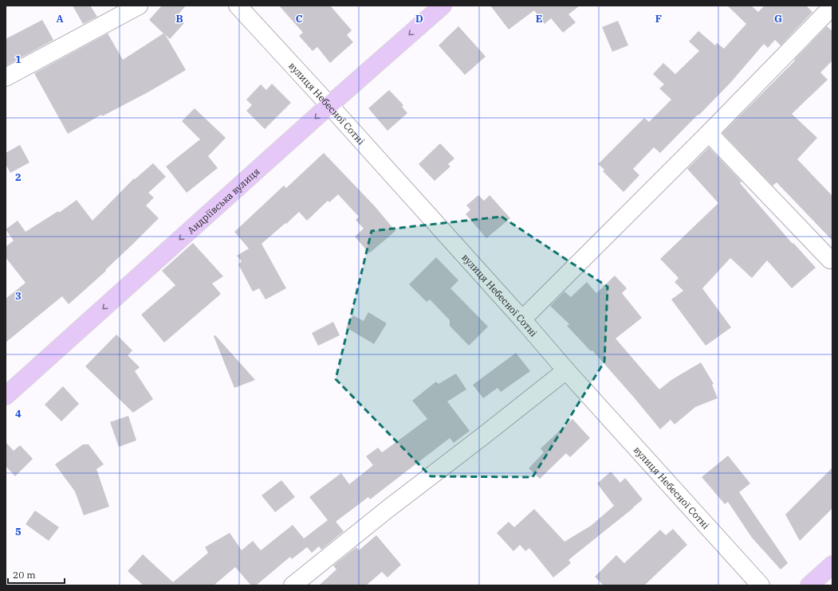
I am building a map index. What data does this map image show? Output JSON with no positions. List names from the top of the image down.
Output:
{
  "streets": {
    "main road": ["Андріївська вулиця"],
    "street": ["вулиця Небесної Сотні"]
  },
  "crossings": [
    ["вулиця Небесної Сотні", "Андріївська вулиця"]
  ],
  "one_way": ["Андріївська вулиця"],
  "scale_bar": "20 m",
  "grid": {
    "columns": [
      "A",
      "B",
      "C",
      "D",
      "E",
      "F",
      "G"
    ],
    "rows": [
      "1",
      "2",
      "3",
      "4",
      "5"
    ]
  }
}
